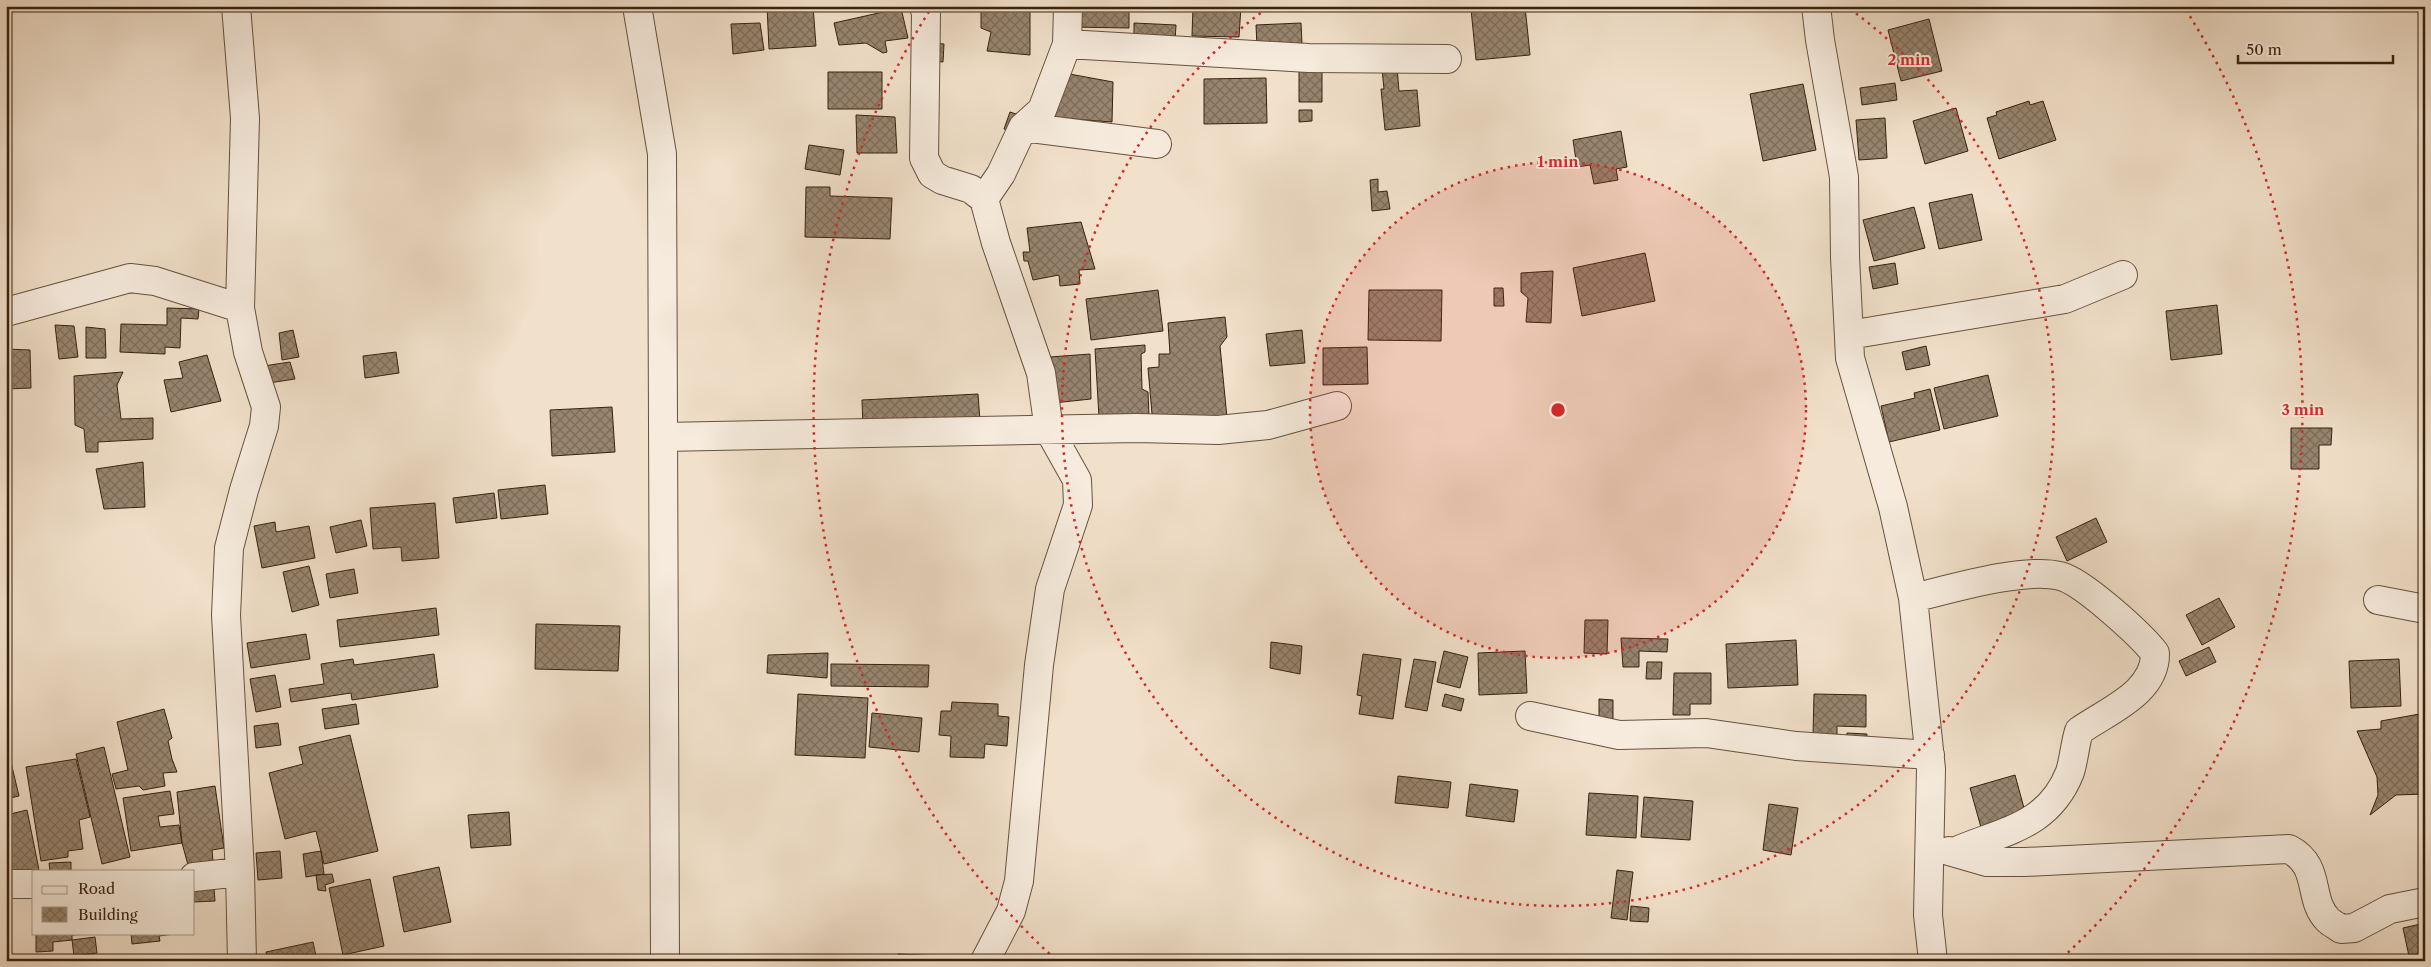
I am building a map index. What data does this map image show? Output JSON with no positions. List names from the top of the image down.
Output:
{
  "legend": ["Road", "Building"],
  "scale_bar": "50 m",
  "rings": ["2 min", "1 min", "3 min"]
}
